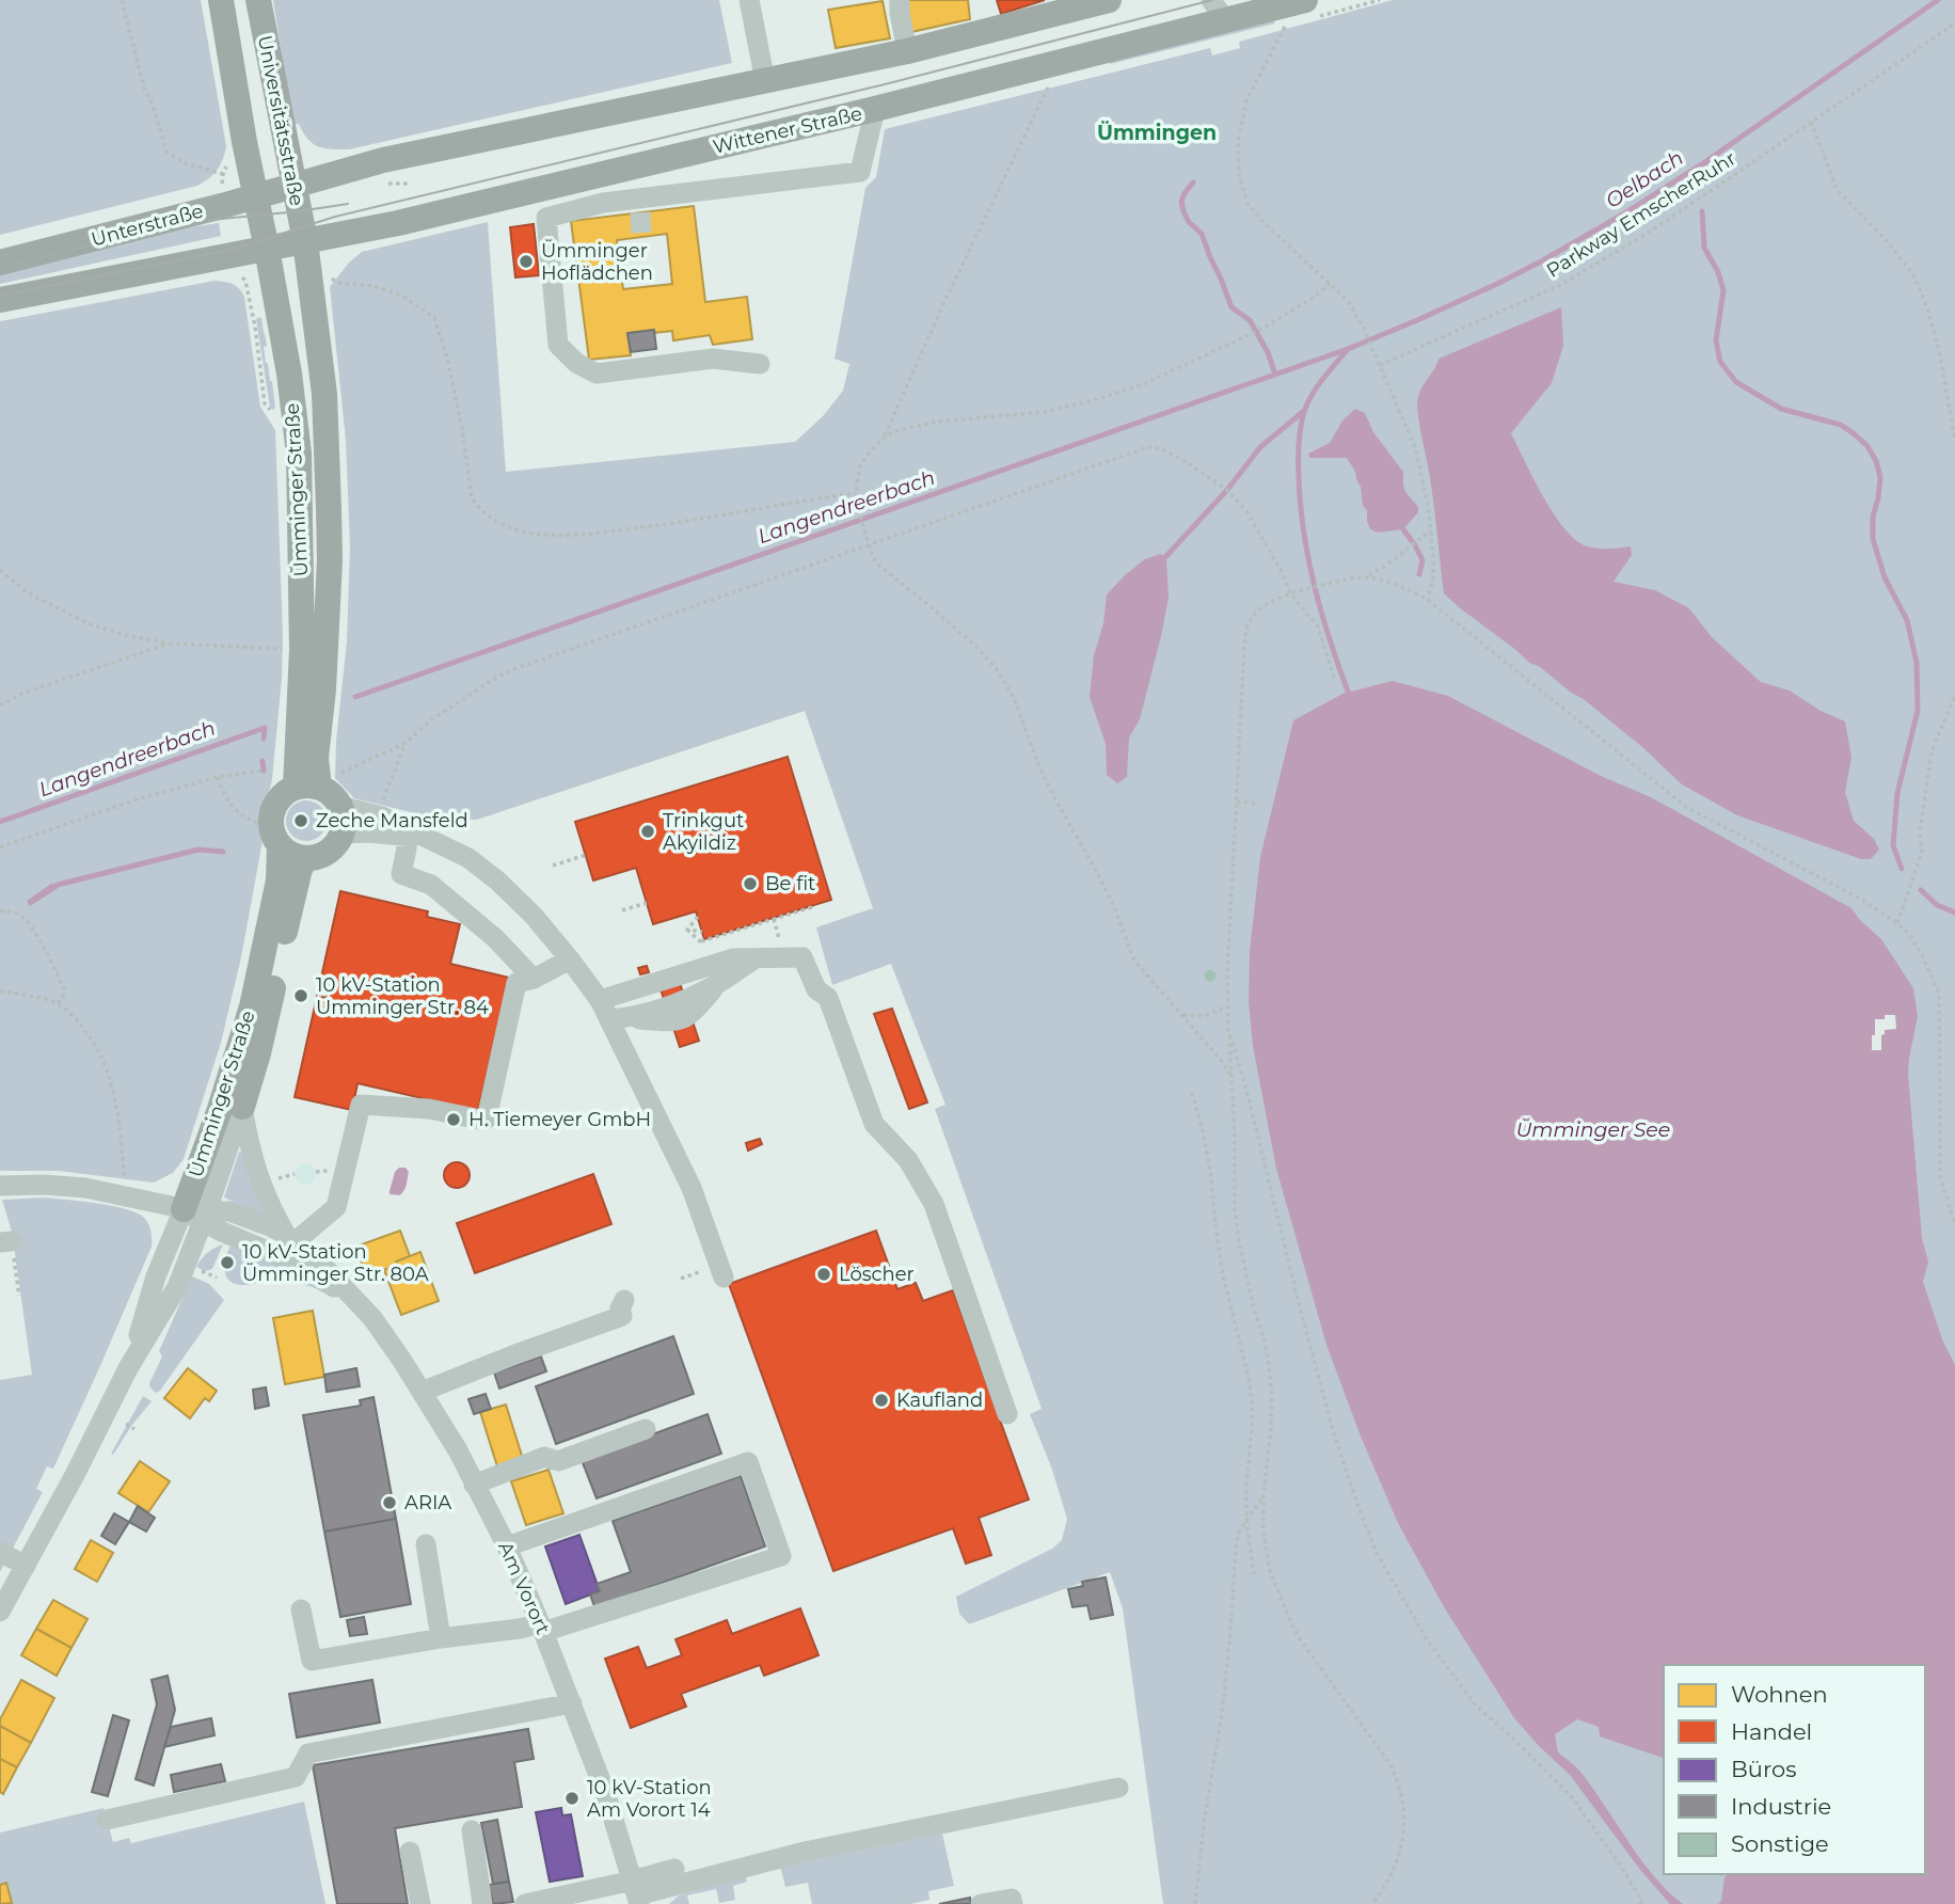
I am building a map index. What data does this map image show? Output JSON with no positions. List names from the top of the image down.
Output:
{
  "streets": {
    "main road": [
      "Universitätsstraße",
      "Wittener Straße",
      "Unterstraße",
      "Ümminger Straße"
    ],
    "street": ["Am Vorort"],
    "path": ["Parkway EmscherRuhr"]
  },
  "crossings": [
    ["Universitätsstraße", "Wittener Straße"],
    ["Universitätsstraße", "Unterstraße"],
    ["Universitätsstraße", "Ümminger Straße"],
    ["Wittener Straße", "Ümminger Straße"],
    ["Unterstraße", "Ümminger Straße"],
    ["Ümminger Straße", "Am Vorort"]
  ],
  "districts": ["Ümmingen"],
  "water": ["Oelbach", "Langendreerbach", "Ümminger See"],
  "places": [
    "Ümminger Hoflädchen",
    "Zeche Mansfeld",
    "Trinkgut Akyildiz",
    "Be fit",
    "10 kV-Station Ümminger Str. 84",
    "H. Tiemeyer GmbH",
    "10 kV-Station Ümminger Str. 80A",
    "Löscher",
    "Kaufland",
    "ARIA",
    "10 kV-Station Am Vorort 14"
  ],
  "legend": [
    "Wohnen",
    "Handel",
    "Büros",
    "Industrie",
    "Sonstige"
  ]
}
